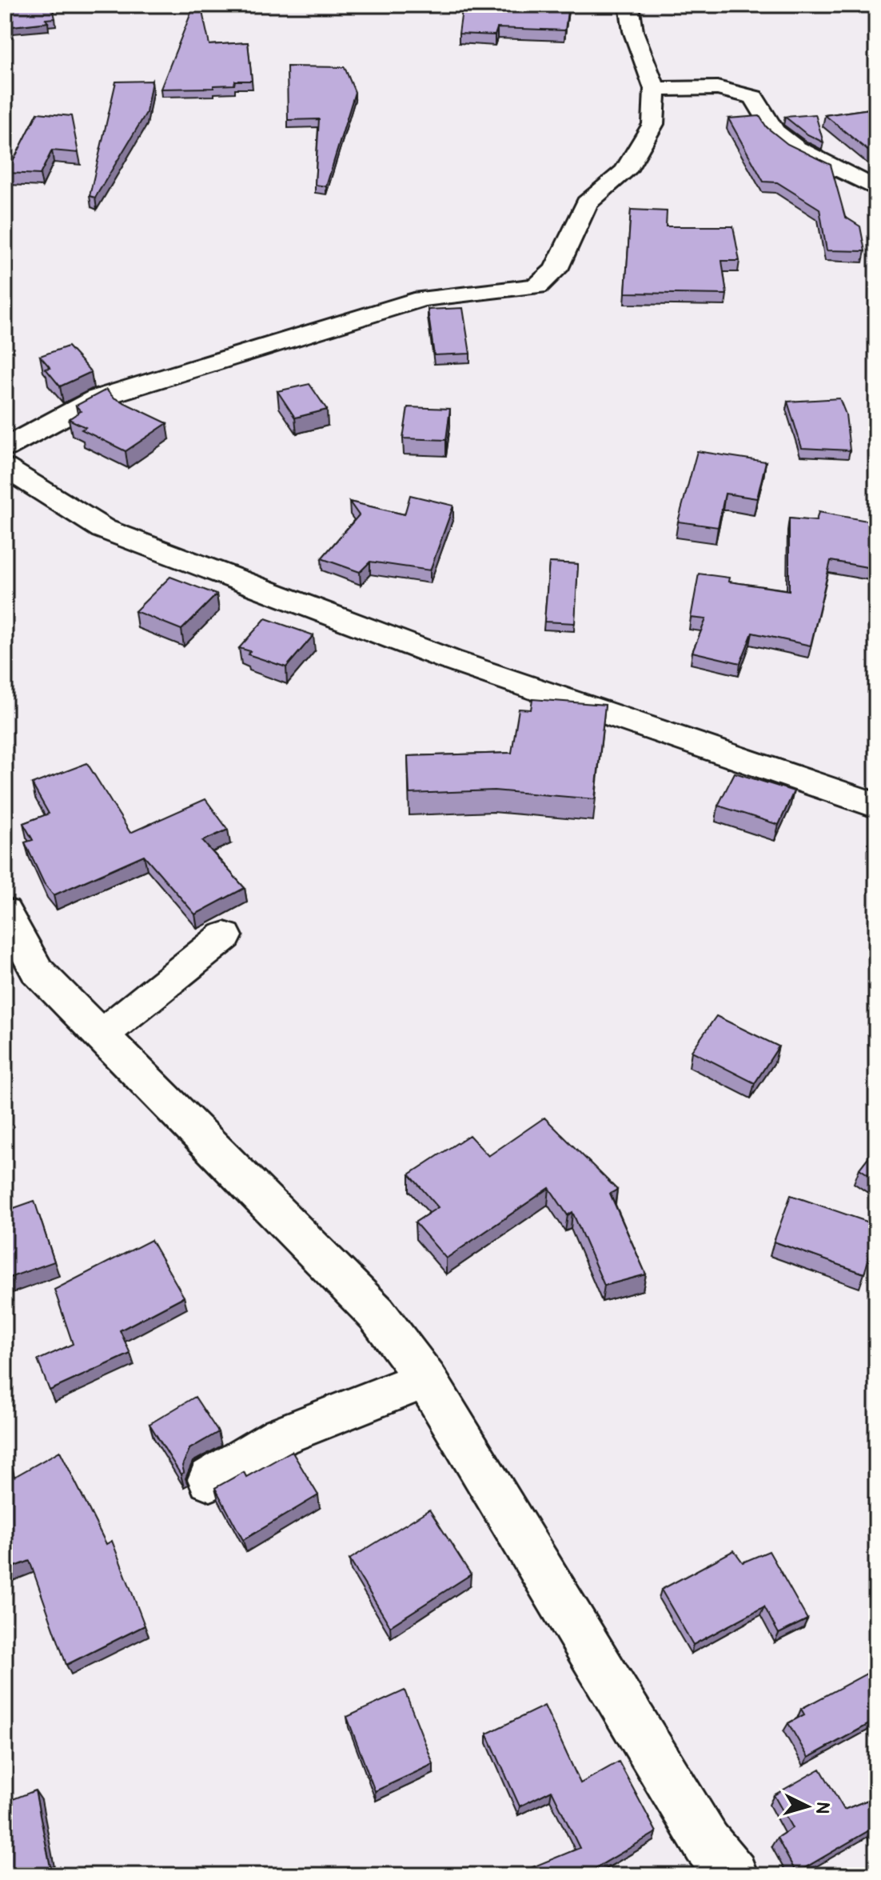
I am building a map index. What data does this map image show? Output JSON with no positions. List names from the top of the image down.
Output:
{
  "north": "right"
}
